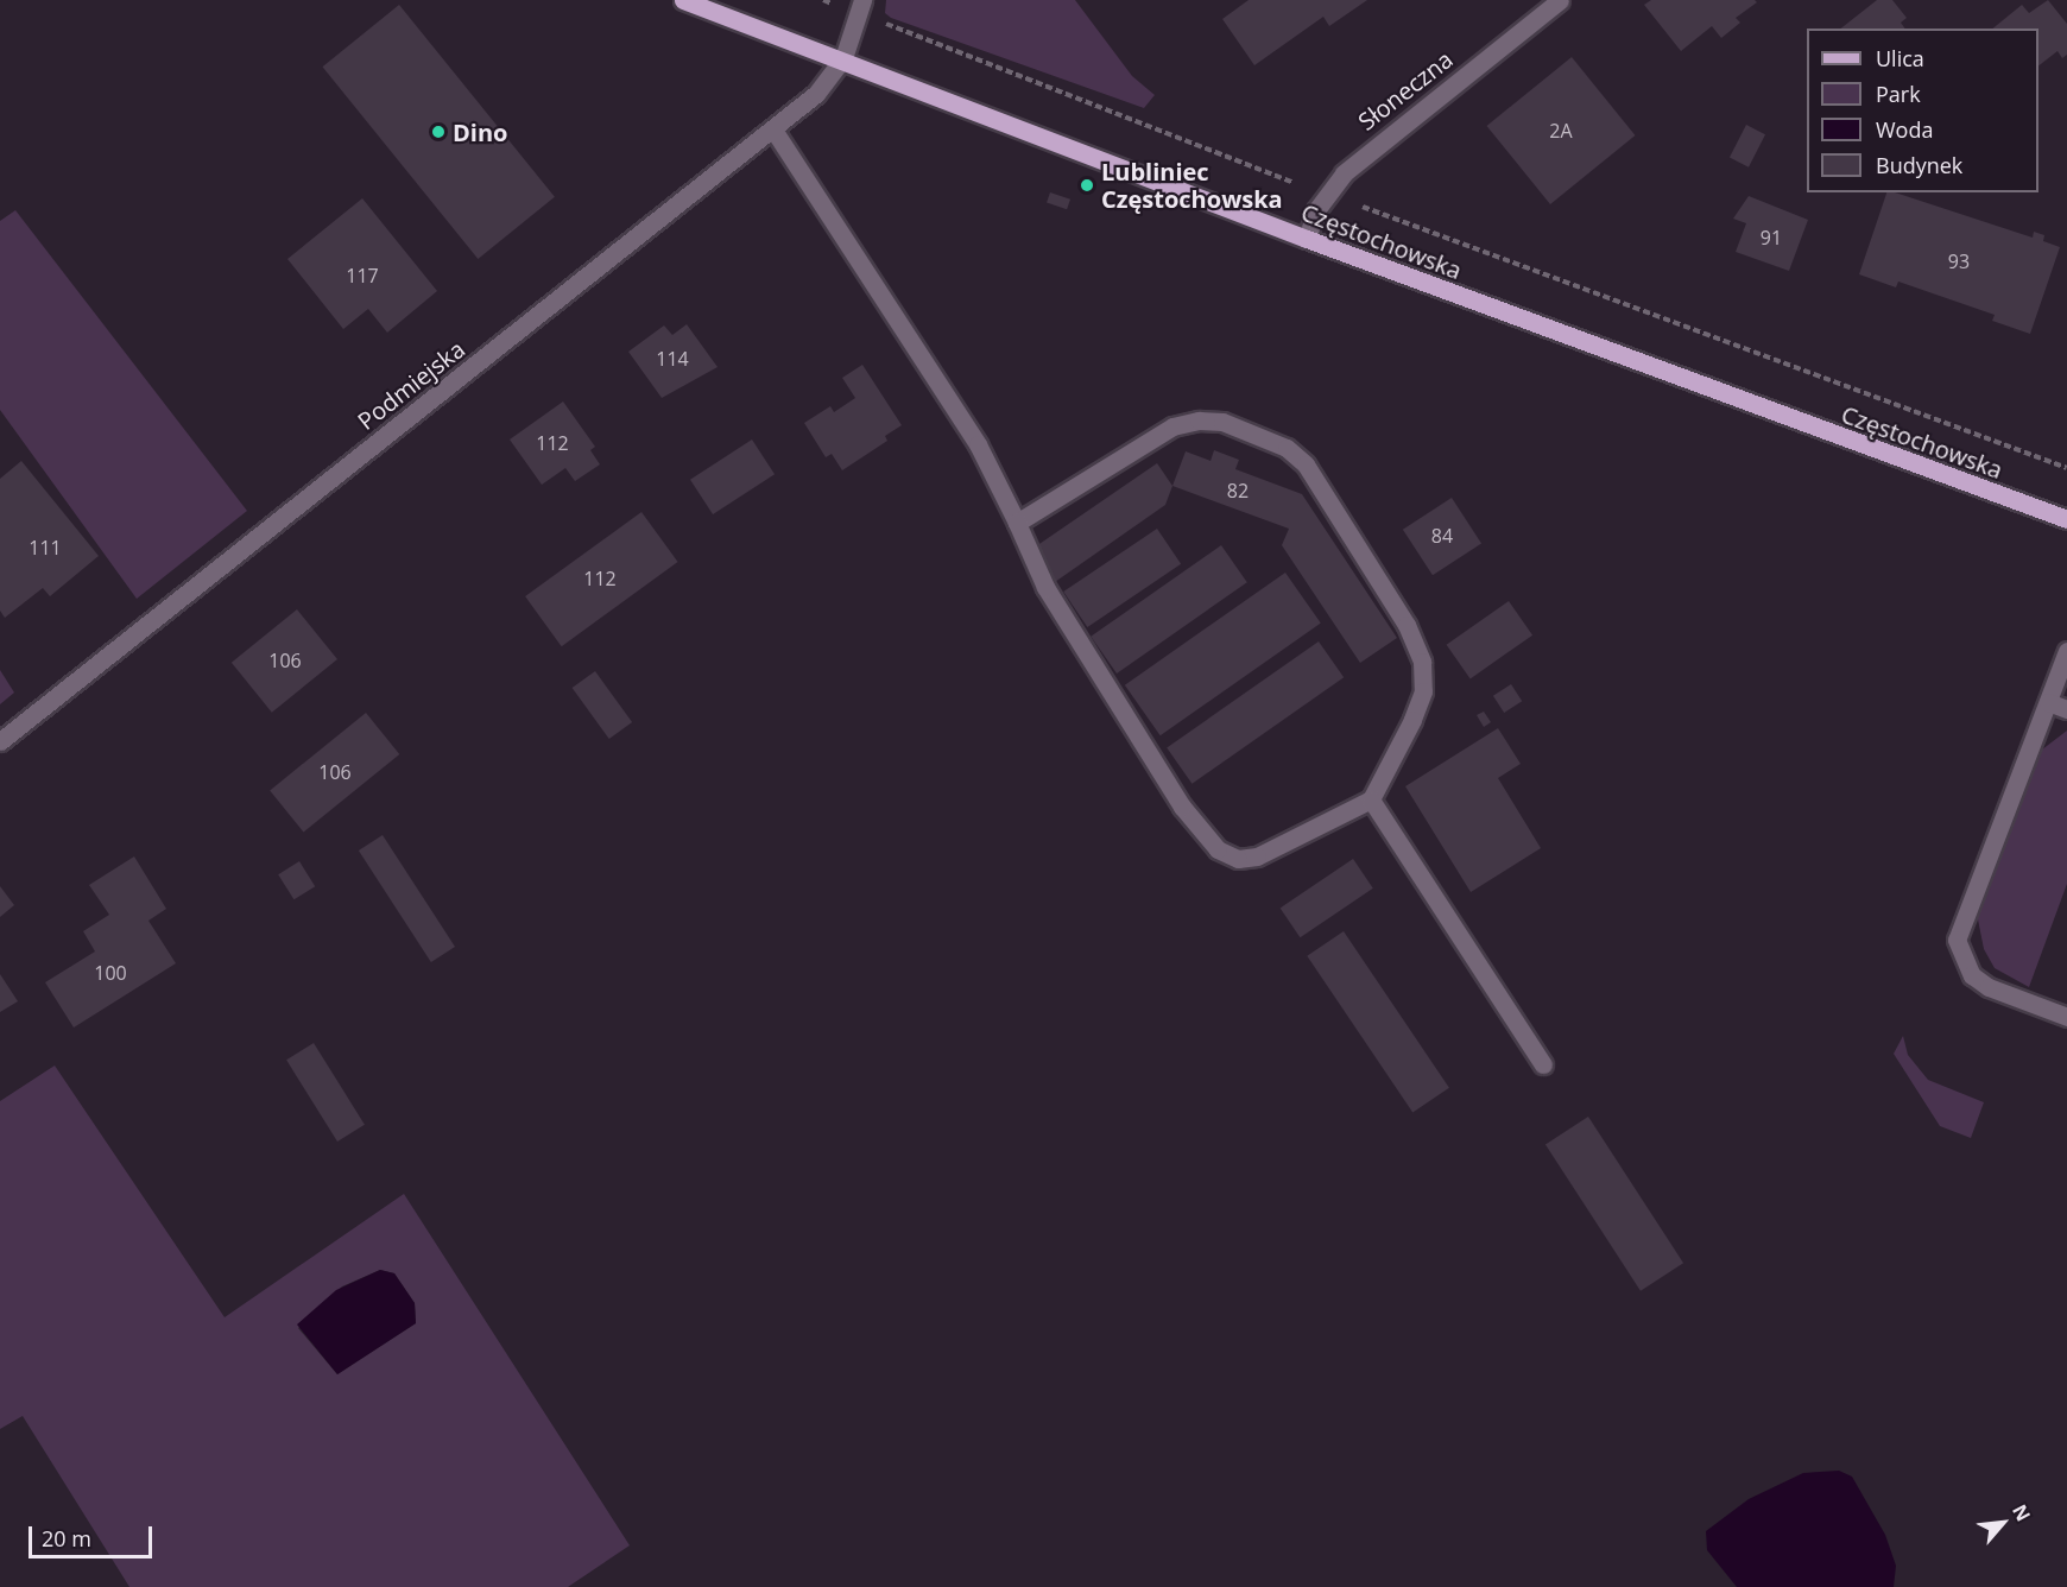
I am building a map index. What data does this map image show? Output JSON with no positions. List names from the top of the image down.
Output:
{
  "streets": {
    "main road": ["Częstochowska"],
    "street": ["Słoneczna", "Podmiejska"]
  },
  "crossings": [
    ["Słoneczna", "Częstochowska"],
    ["Częstochowska", "Podmiejska"]
  ],
  "places": ["Dino", "Lubliniec Częstochowska"],
  "house_numbers": [
    "2A",
    "91",
    "93",
    "117",
    "114",
    "112",
    "82",
    "84",
    "111",
    "112",
    "106",
    "106",
    "100"
  ],
  "legend": [
    "Ulica",
    "Park",
    "Woda",
    "Budynek"
  ],
  "scale_bar": "20 m",
  "north": "top right"
}
